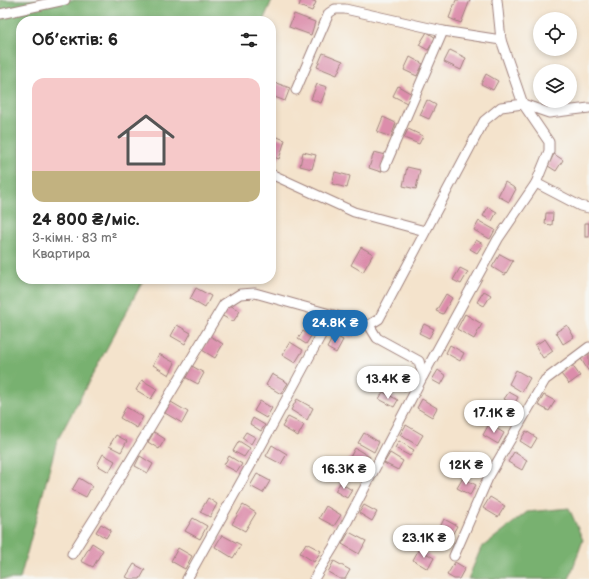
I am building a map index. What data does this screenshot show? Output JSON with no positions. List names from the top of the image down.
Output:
{
  "page": {
    "heading": "Об’єктів: 6",
    "list": [
      {
        "name": "24 800 ₴/міс.",
        "note": "3-кімн. · 83 m² · Квартира"
      }
    ],
    "price": [
      "24.8K ₴",
      "13.4K ₴",
      "17.1K ₴",
      "12K ₴",
      "16.3K ₴",
      "23.1K ₴"
    ]
  }
}
